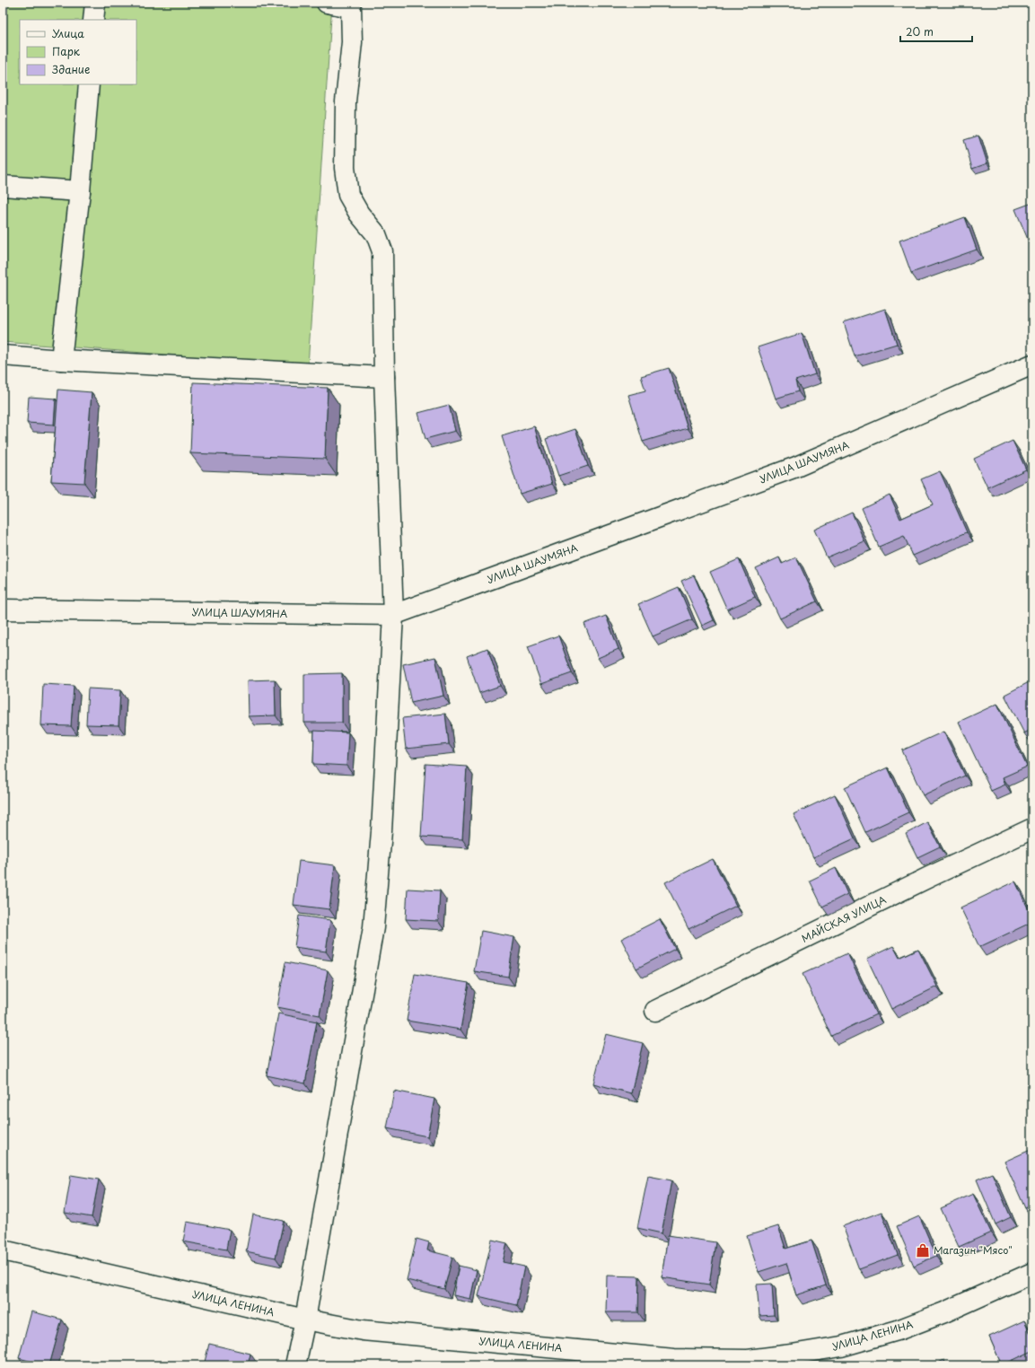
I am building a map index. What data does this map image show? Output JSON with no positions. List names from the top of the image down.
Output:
{
  "streets": {
    "street": ["УЛИЦА ШАУМЯНА", "МАЙСКАЯ УЛИЦА", "УЛИЦА ЛЕНИНА"]
  },
  "places": {
    "shop": ["Магазин \"Мясо\""]
  },
  "legend": ["Улица", "Парк", "Здание"],
  "scale_bar": "20 m"
}
